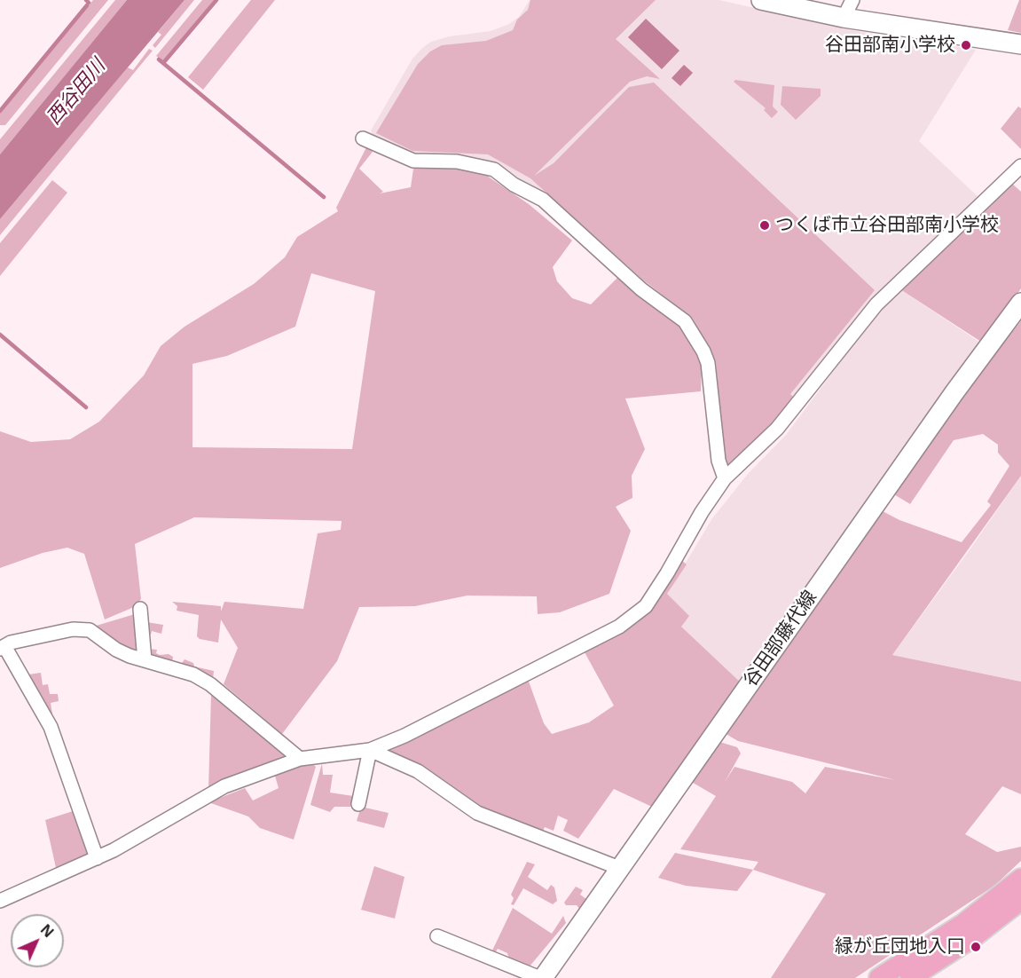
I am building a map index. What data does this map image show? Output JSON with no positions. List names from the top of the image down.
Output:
{
  "streets": {
    "main road": ["谷田部藤代線"]
  },
  "water": ["西谷田川"],
  "places": ["谷田部南小学校", "つくば市立谷田部南小学校", "緑が丘団地入口"],
  "north": "top right"
}
